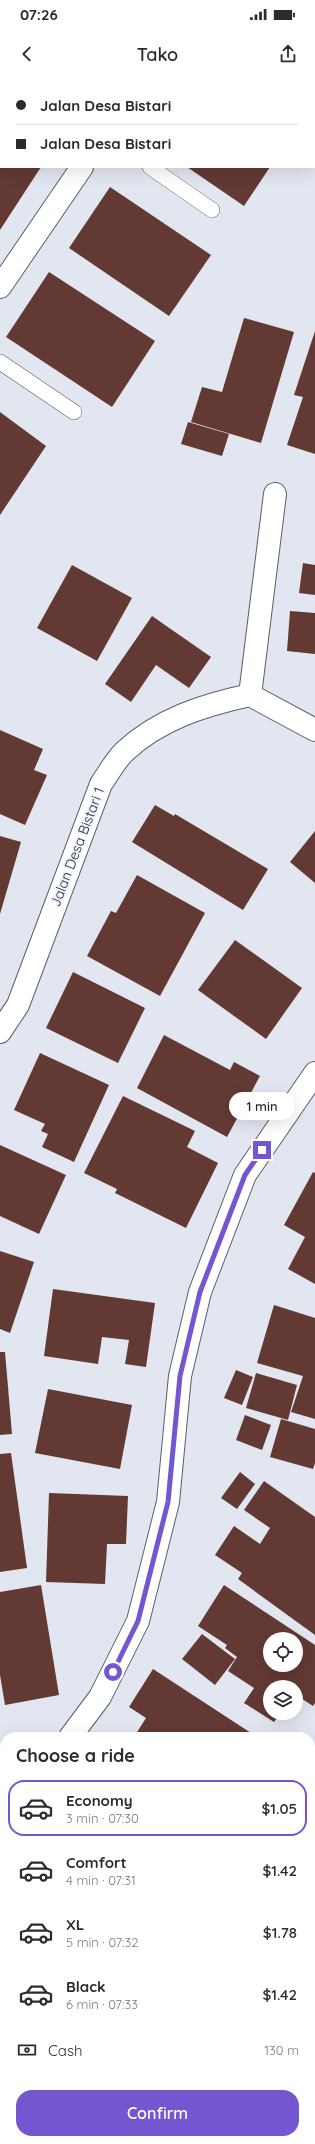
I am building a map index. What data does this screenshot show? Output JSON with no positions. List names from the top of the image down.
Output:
{
  "streets": {
    "street": ["Jalan Desa Bistari 1"]
  },
  "page": {
    "status": "07:26",
    "header": "Tako",
    "banner": ["Jalan Desa Bistari", "Jalan Desa Bistari"],
    "bubble": "1 min",
    "heading": "Choose a ride",
    "list": [
      {
        "name": "Economy",
        "note": "3 min · 07:30",
        "value": "$1.05"
      },
      {
        "name": "Comfort",
        "note": "4 min · 07:31",
        "value": "$1.42"
      },
      {
        "name": "XL",
        "note": "5 min · 07:32",
        "value": "$1.78"
      },
      {
        "name": "Black",
        "note": "6 min · 07:33",
        "value": "$1.42"
      }
    ],
    "pay": ["Cash", "130 m"],
    "buttons": "Confirm"
  }
}
